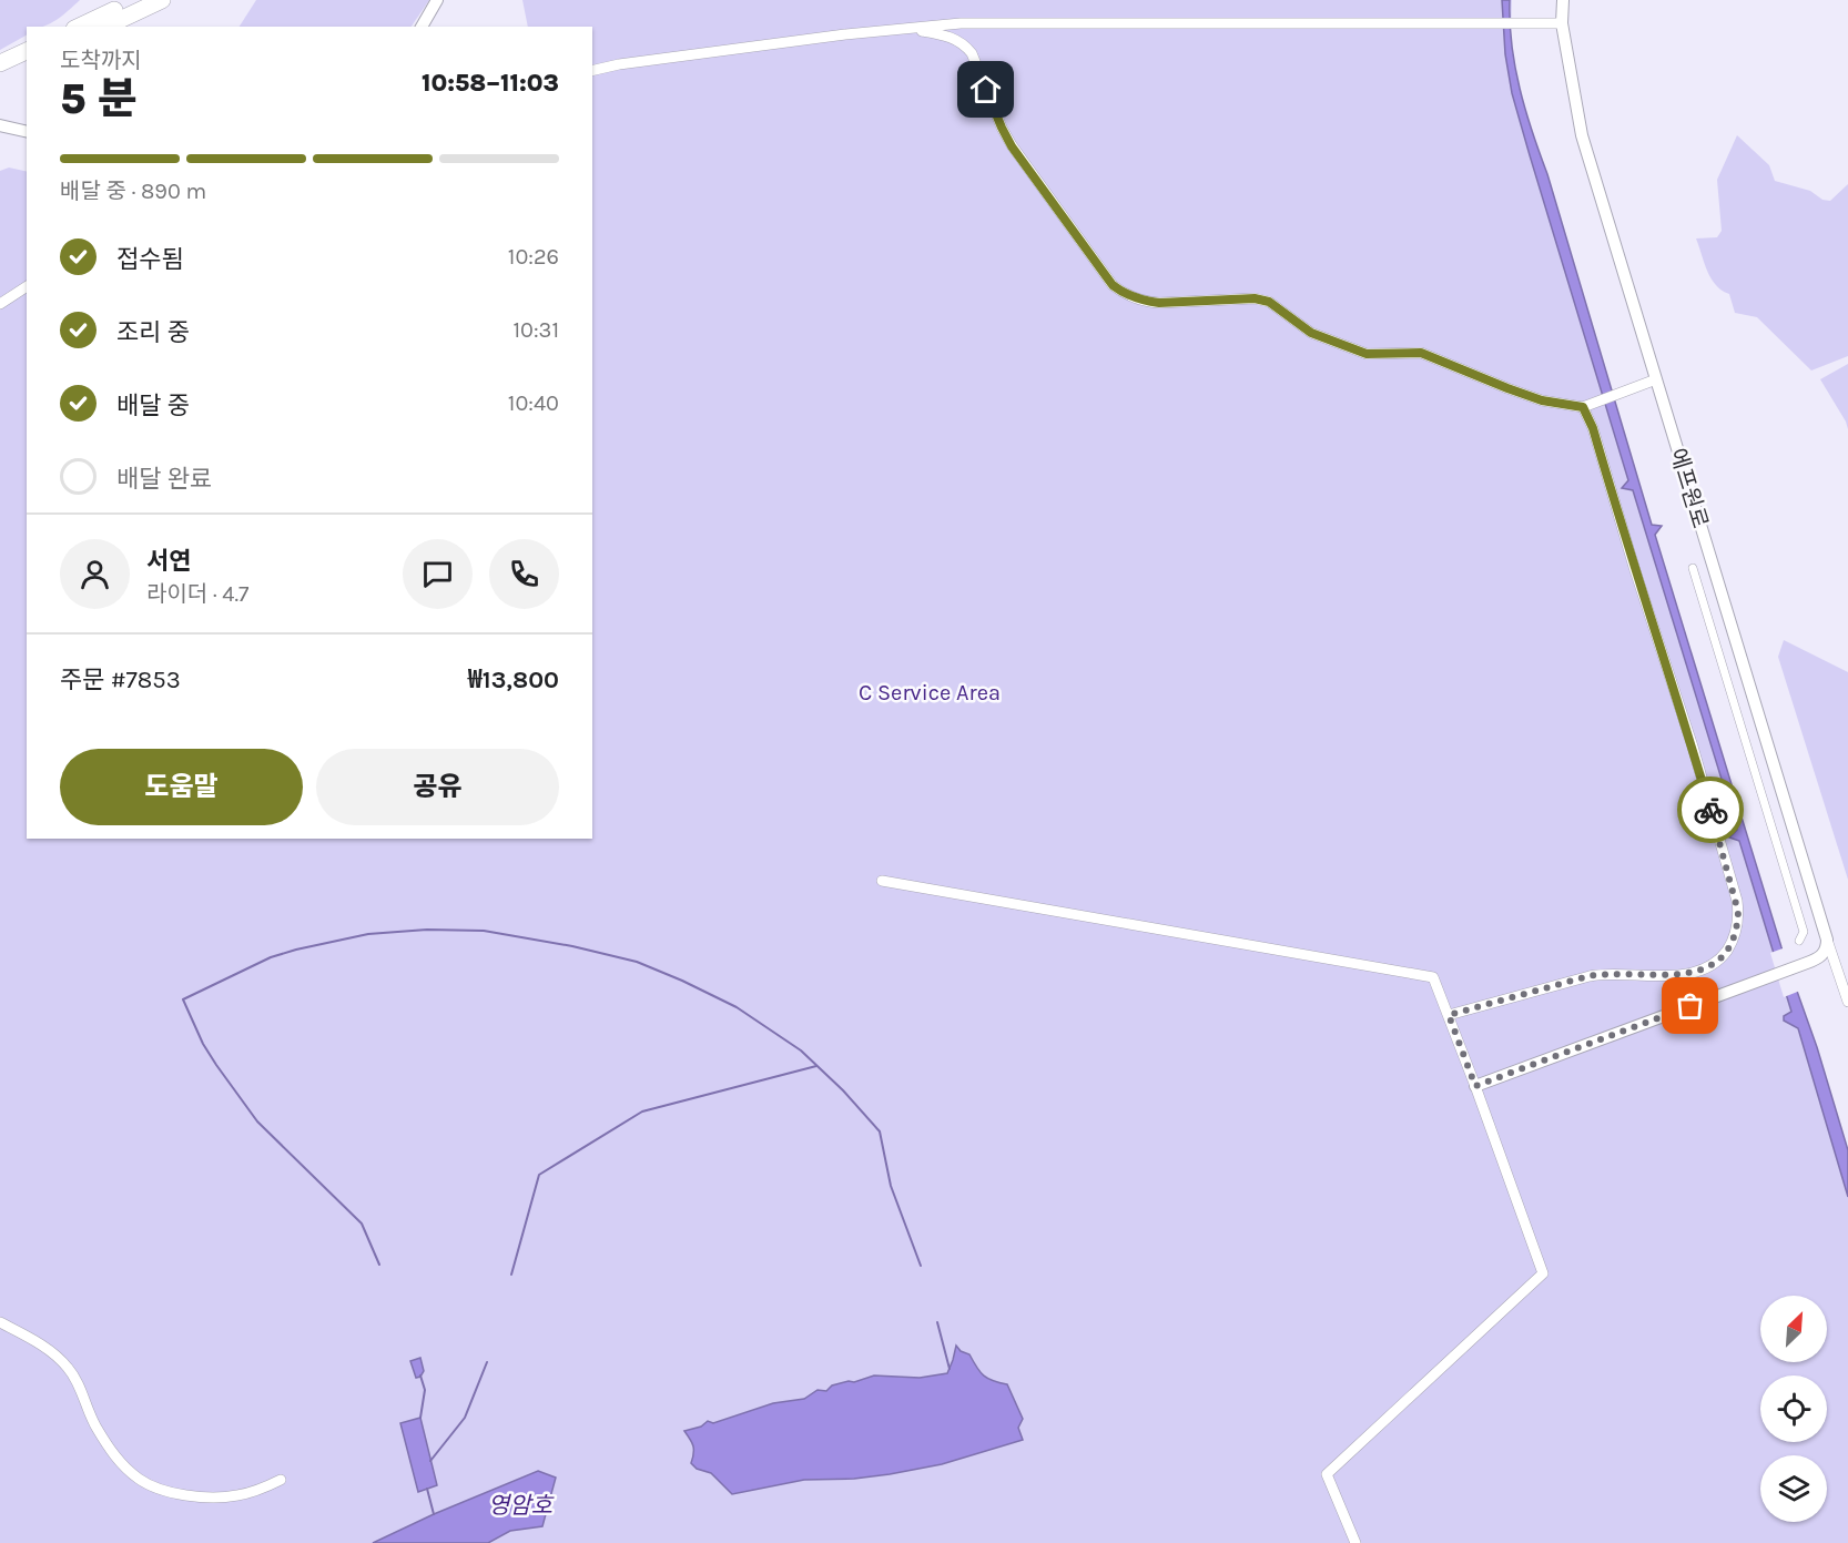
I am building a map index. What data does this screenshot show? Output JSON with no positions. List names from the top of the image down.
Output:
{
  "streets": {
    "street": ["에프원로"]
  },
  "water": ["영암호"],
  "parks": ["C Service Area"],
  "north": "top right",
  "page": {
    "heading": ["5 분", "도착까지", "10:58–11:03"],
    "panel": [
      "서연",
      "라이더 · 4.7",
      "주문 #7853",
      "₩13,800"
    ],
    "bar": "배달 중 · 890 m",
    "list": [
      ["접수됨", "10:26"],
      ["조리 중", "10:31"],
      ["배달 중", "10:40"],
      "배달 완료"
    ],
    "buttons": ["도움말", "공유"]
  }
}
